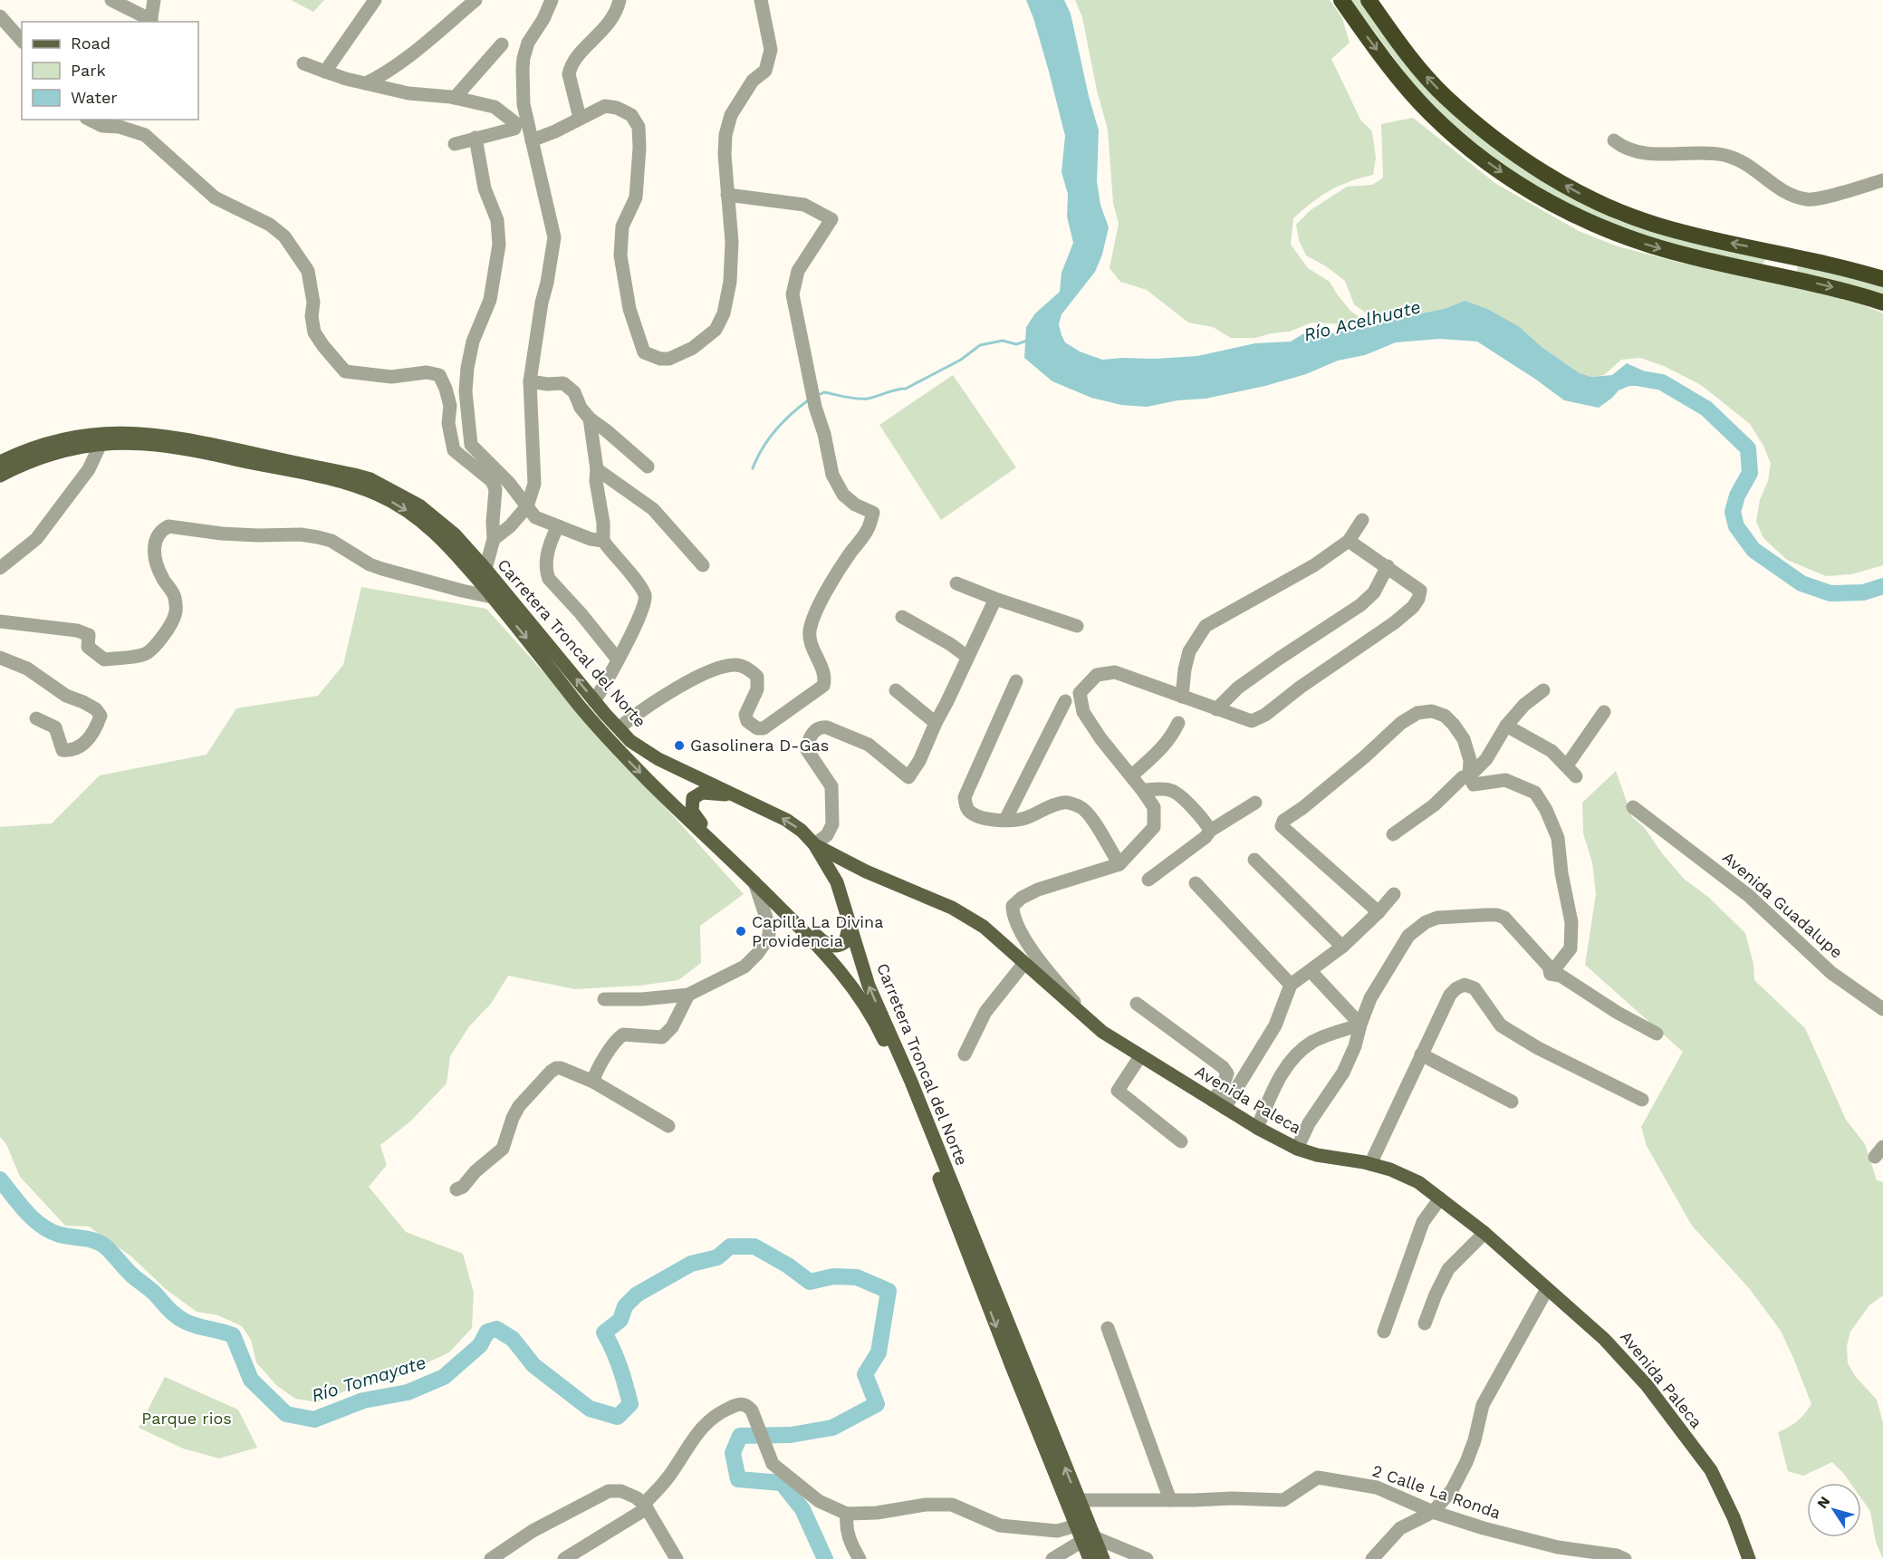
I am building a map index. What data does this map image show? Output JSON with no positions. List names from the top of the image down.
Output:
{
  "streets": {
    "main road": ["Carretera Troncal del Norte", "Avenida Paleca"],
    "street": ["Avenida Guadalupe", "2 Calle La Ronda"]
  },
  "crossings": [
    ["Carretera Troncal del Norte", "Avenida Paleca"],
    ["Carretera Troncal del Norte", "2 Calle La Ronda"]
  ],
  "water": ["Río Acelhuate", "Río Tomayate"],
  "parks": ["Parque rios"],
  "places": ["Gasolinera D-Gas", "Capilla La Divina Providencia"],
  "legend": ["Road", "Park", "Water"],
  "north": "top left"
}
